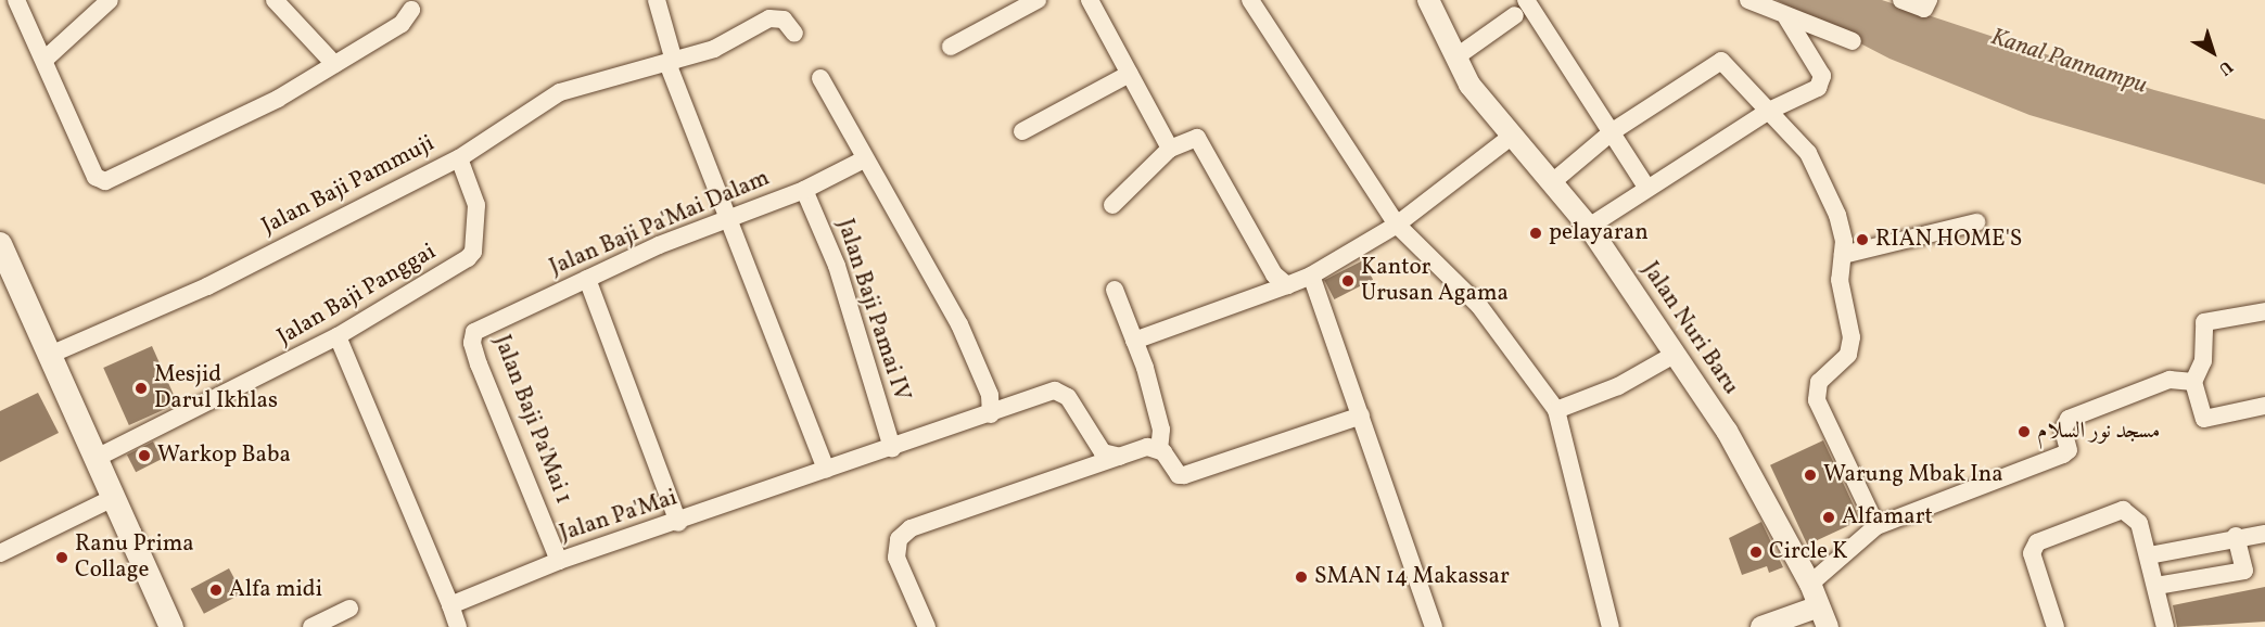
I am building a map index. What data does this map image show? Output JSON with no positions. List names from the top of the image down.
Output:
{
  "streets": {
    "street": [
      "Jalan Baji Pammuji",
      "Jalan Baji Pa'Mai Dalam",
      "Jalan Baji Panggai",
      "Jalan Baji Pamai IV",
      "Jalan Nuri Baru",
      "Jalan Baji Pa'Mai 1",
      "Jalan Pa'Mai"
    ]
  },
  "crossings": [
    ["Jalan Baji Pammuji", "Jalan Baji Panggai"],
    ["Jalan Baji Pa'Mai Dalam", "Jalan Baji Pamai IV"],
    ["Jalan Baji Pa'Mai Dalam", "Jalan Baji Pa'Mai 1"],
    ["Jalan Baji Pamai IV", "Jalan Pa'Mai"],
    ["Jalan Baji Pa'Mai 1", "Jalan Pa'Mai"]
  ],
  "water": ["Kanal Pannampu"],
  "places": [
    "pelayaran",
    "RIAN HOME'S",
    "Kantor Urusan Agama",
    "Mesjid Darul Ikhlas",
    "مسجد نور السلام",
    "Warkop Baba",
    "Warung Mbak Ina",
    "Alfamart",
    "Circle K",
    "Ranu Prima Collage",
    "SMAN 14 Makassar",
    "Alfa midi"
  ],
  "north": "bottom right"
}
